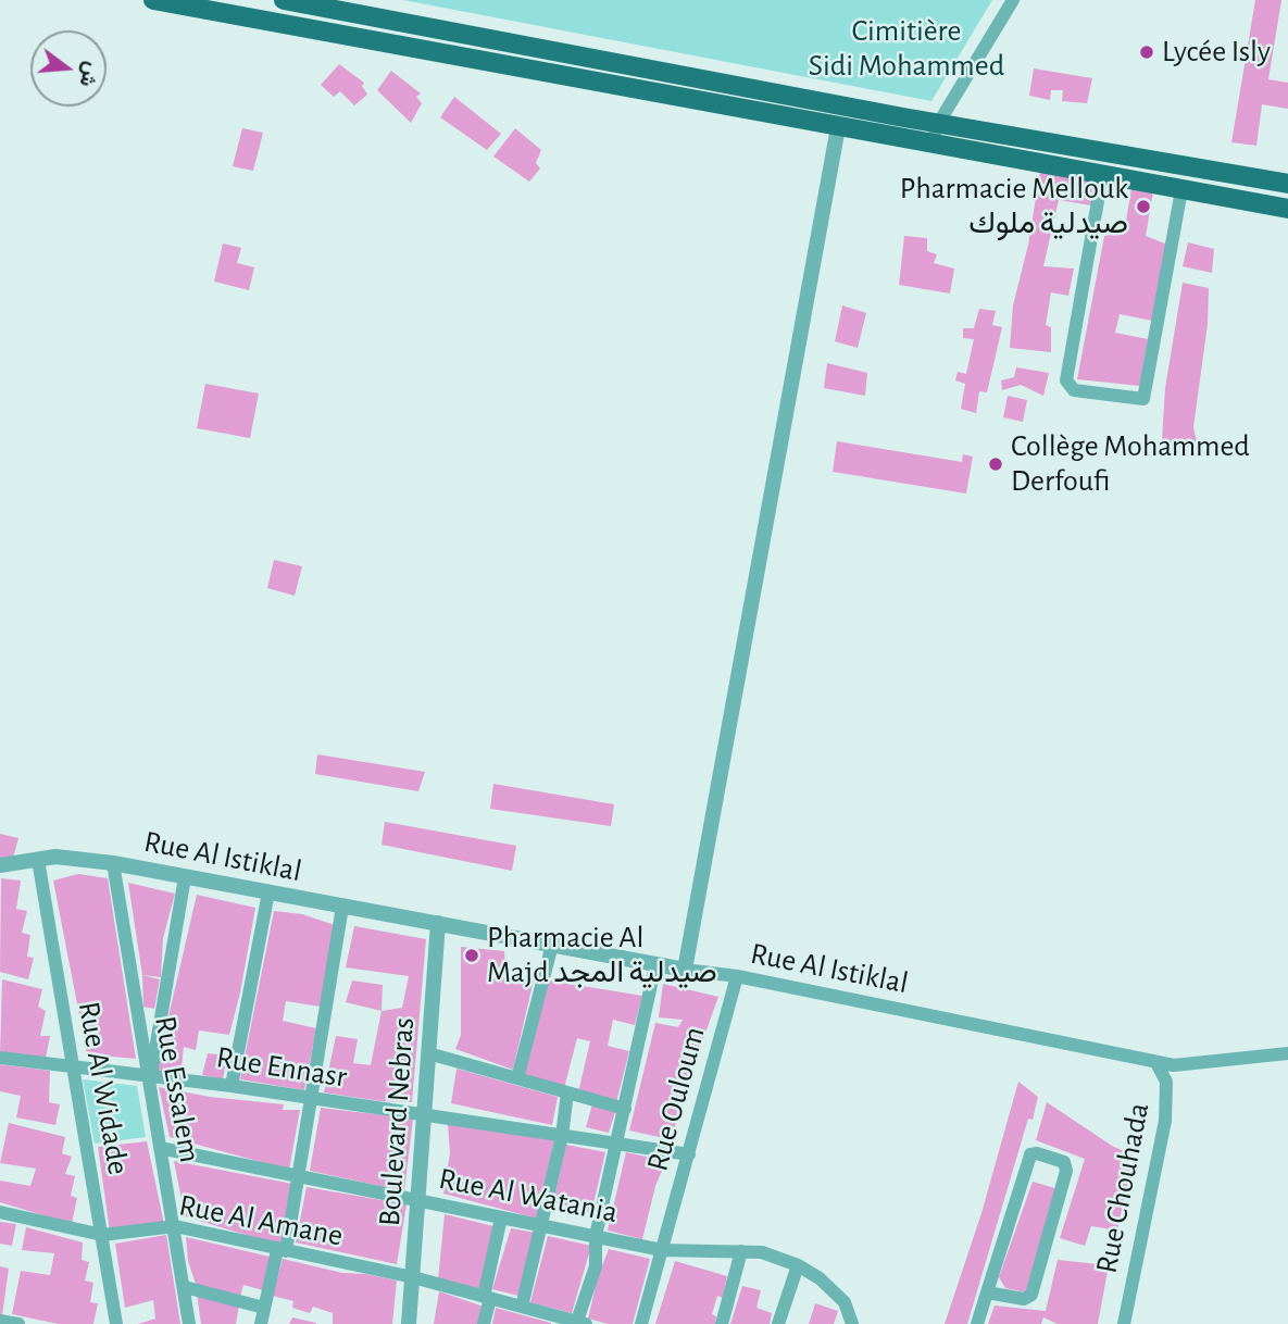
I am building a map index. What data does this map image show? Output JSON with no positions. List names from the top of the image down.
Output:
{
  "streets": {
    "street": [
      "Rue Al Istiklal",
      "Rue Ennasr",
      "Rue Al Widade",
      "Rue Essalem",
      "Rue Ouloum",
      "Boulevard Nebras",
      "Rue Chouhada",
      "Rue Al Watania",
      "Rue Al Amane"
    ]
  },
  "crossings": [
    ["Rue Al Istiklal", "Rue Al Widade"],
    ["Rue Al Istiklal", "Rue Essalem"],
    ["Rue Al Istiklal", "Rue Ouloum"],
    ["Rue Al Istiklal", "Boulevard Nebras"],
    ["Rue Al Istiklal", "Rue Chouhada"],
    ["Rue Ennasr", "Rue Al Widade"],
    ["Rue Ennasr", "Rue Essalem"],
    ["Rue Ennasr", "Rue Ouloum"],
    ["Rue Ennasr", "Boulevard Nebras"],
    ["Rue Al Widade", "Rue Al Amane"],
    ["Rue Essalem", "Rue Al Watania"],
    ["Rue Essalem", "Rue Al Amane"],
    ["Rue Ouloum", "Rue Al Watania"],
    ["Boulevard Nebras", "Rue Al Watania"],
    ["Boulevard Nebras", "Rue Al Amane"]
  ],
  "parks": ["Cimitière Sidi Mohammed"],
  "places": [
    "Lycée Isly",
    "Pharmacie Mellouk صيدلية ملوك",
    "Collège Mohammed Derfoufi",
    "Pharmacie Al Majd صيدلية المجد"
  ],
  "north": "right"
}
